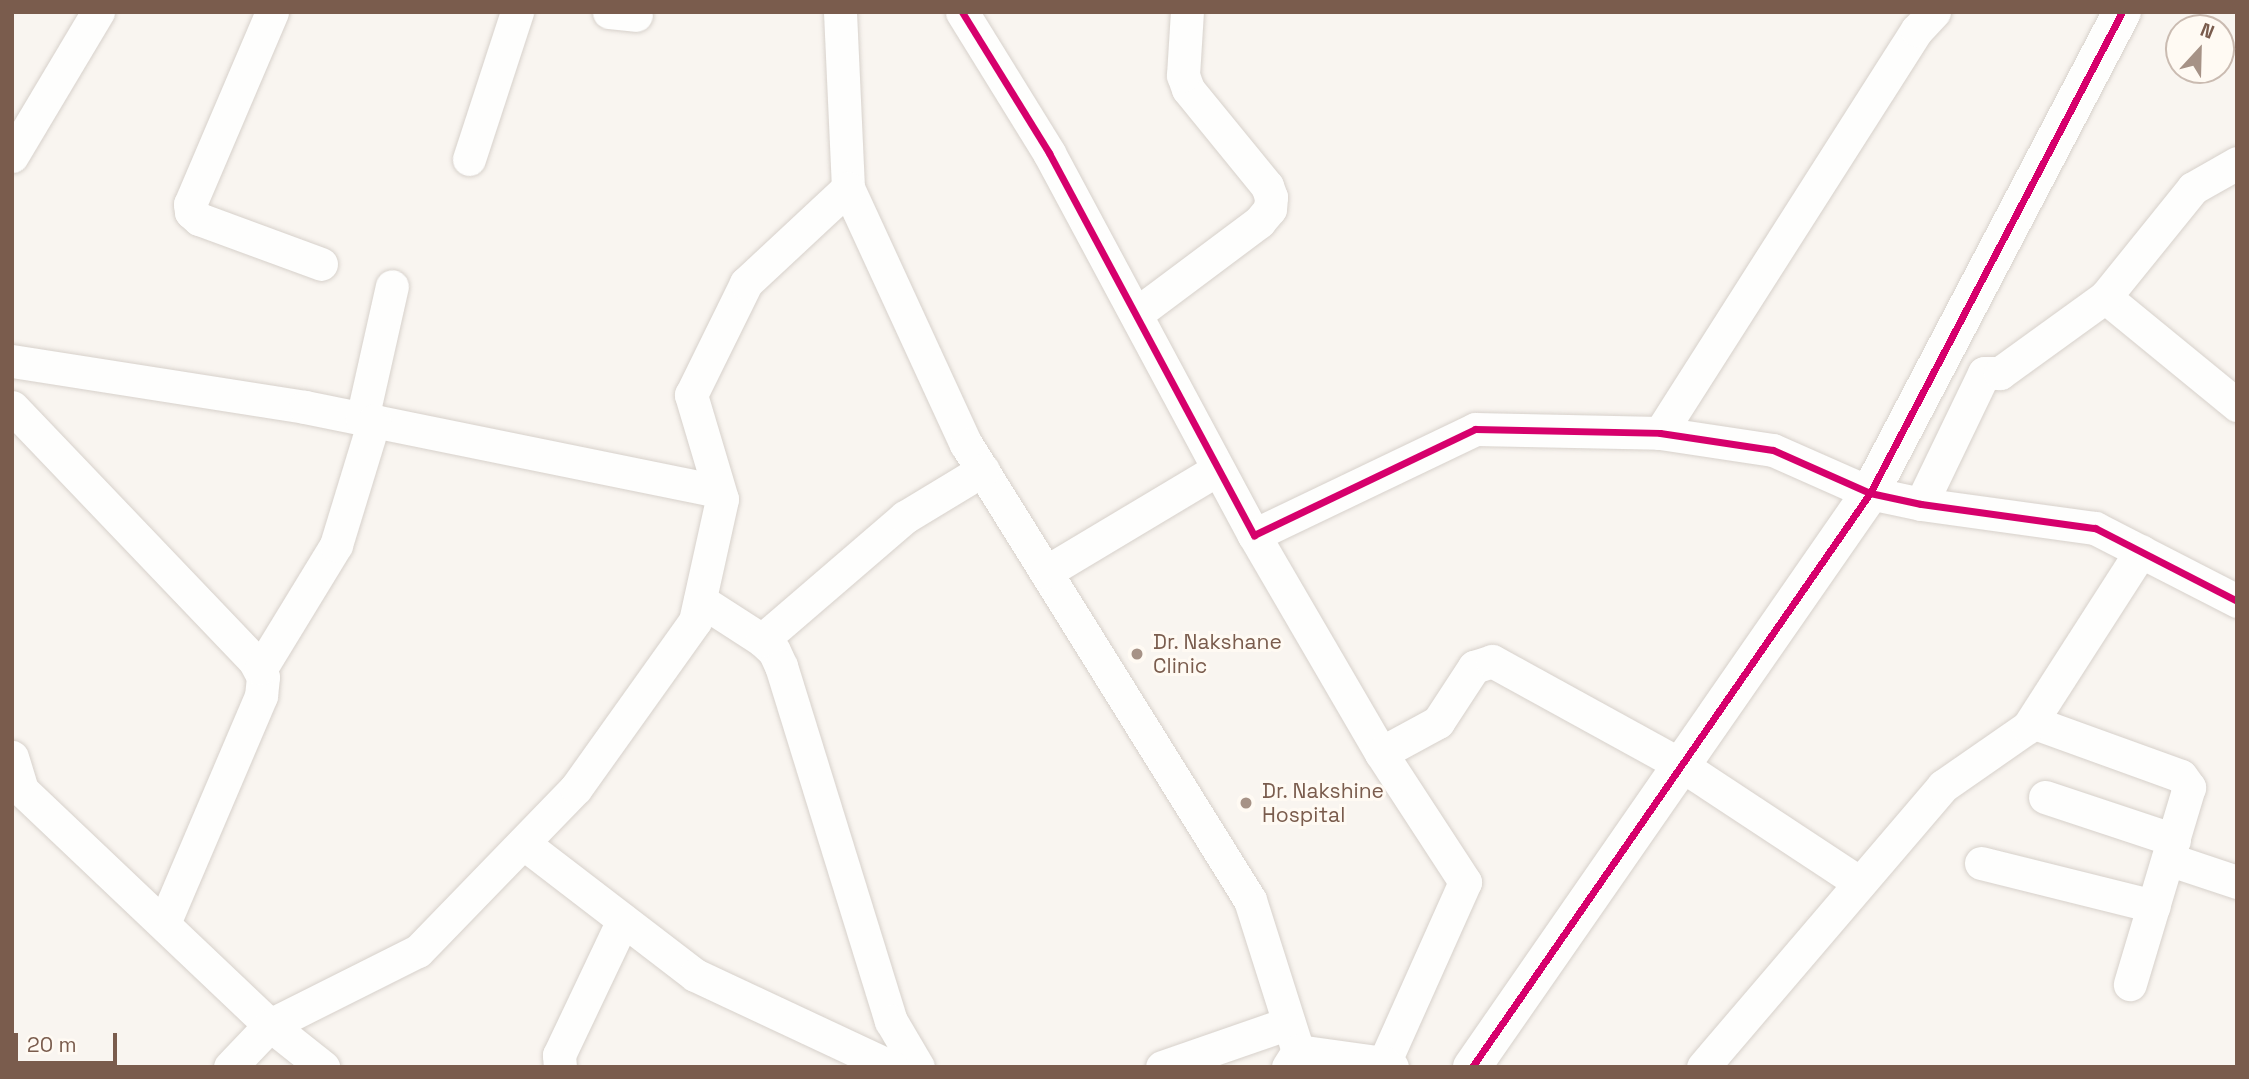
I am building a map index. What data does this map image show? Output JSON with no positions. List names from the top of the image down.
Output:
{
  "places": ["Dr. Nakshane Clinic", "Dr. Nakshine Hospital"],
  "scale_bar": "20 m",
  "north": "top"
}
